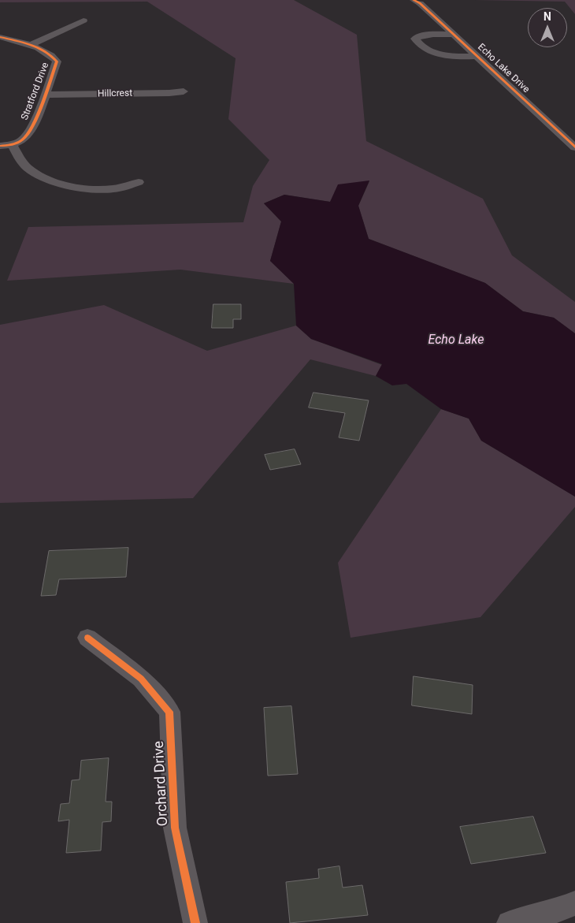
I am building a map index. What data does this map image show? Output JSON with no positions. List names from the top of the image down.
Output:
{
  "streets": {
    "street": [
      "Echo Lake Drive",
      "Stratford Drive",
      "Hillcrest",
      "Orchard Drive"
    ]
  },
  "crossings": [
    ["Stratford Drive", "Hillcrest"]
  ],
  "water": ["Echo Lake"],
  "north": "top"
}
